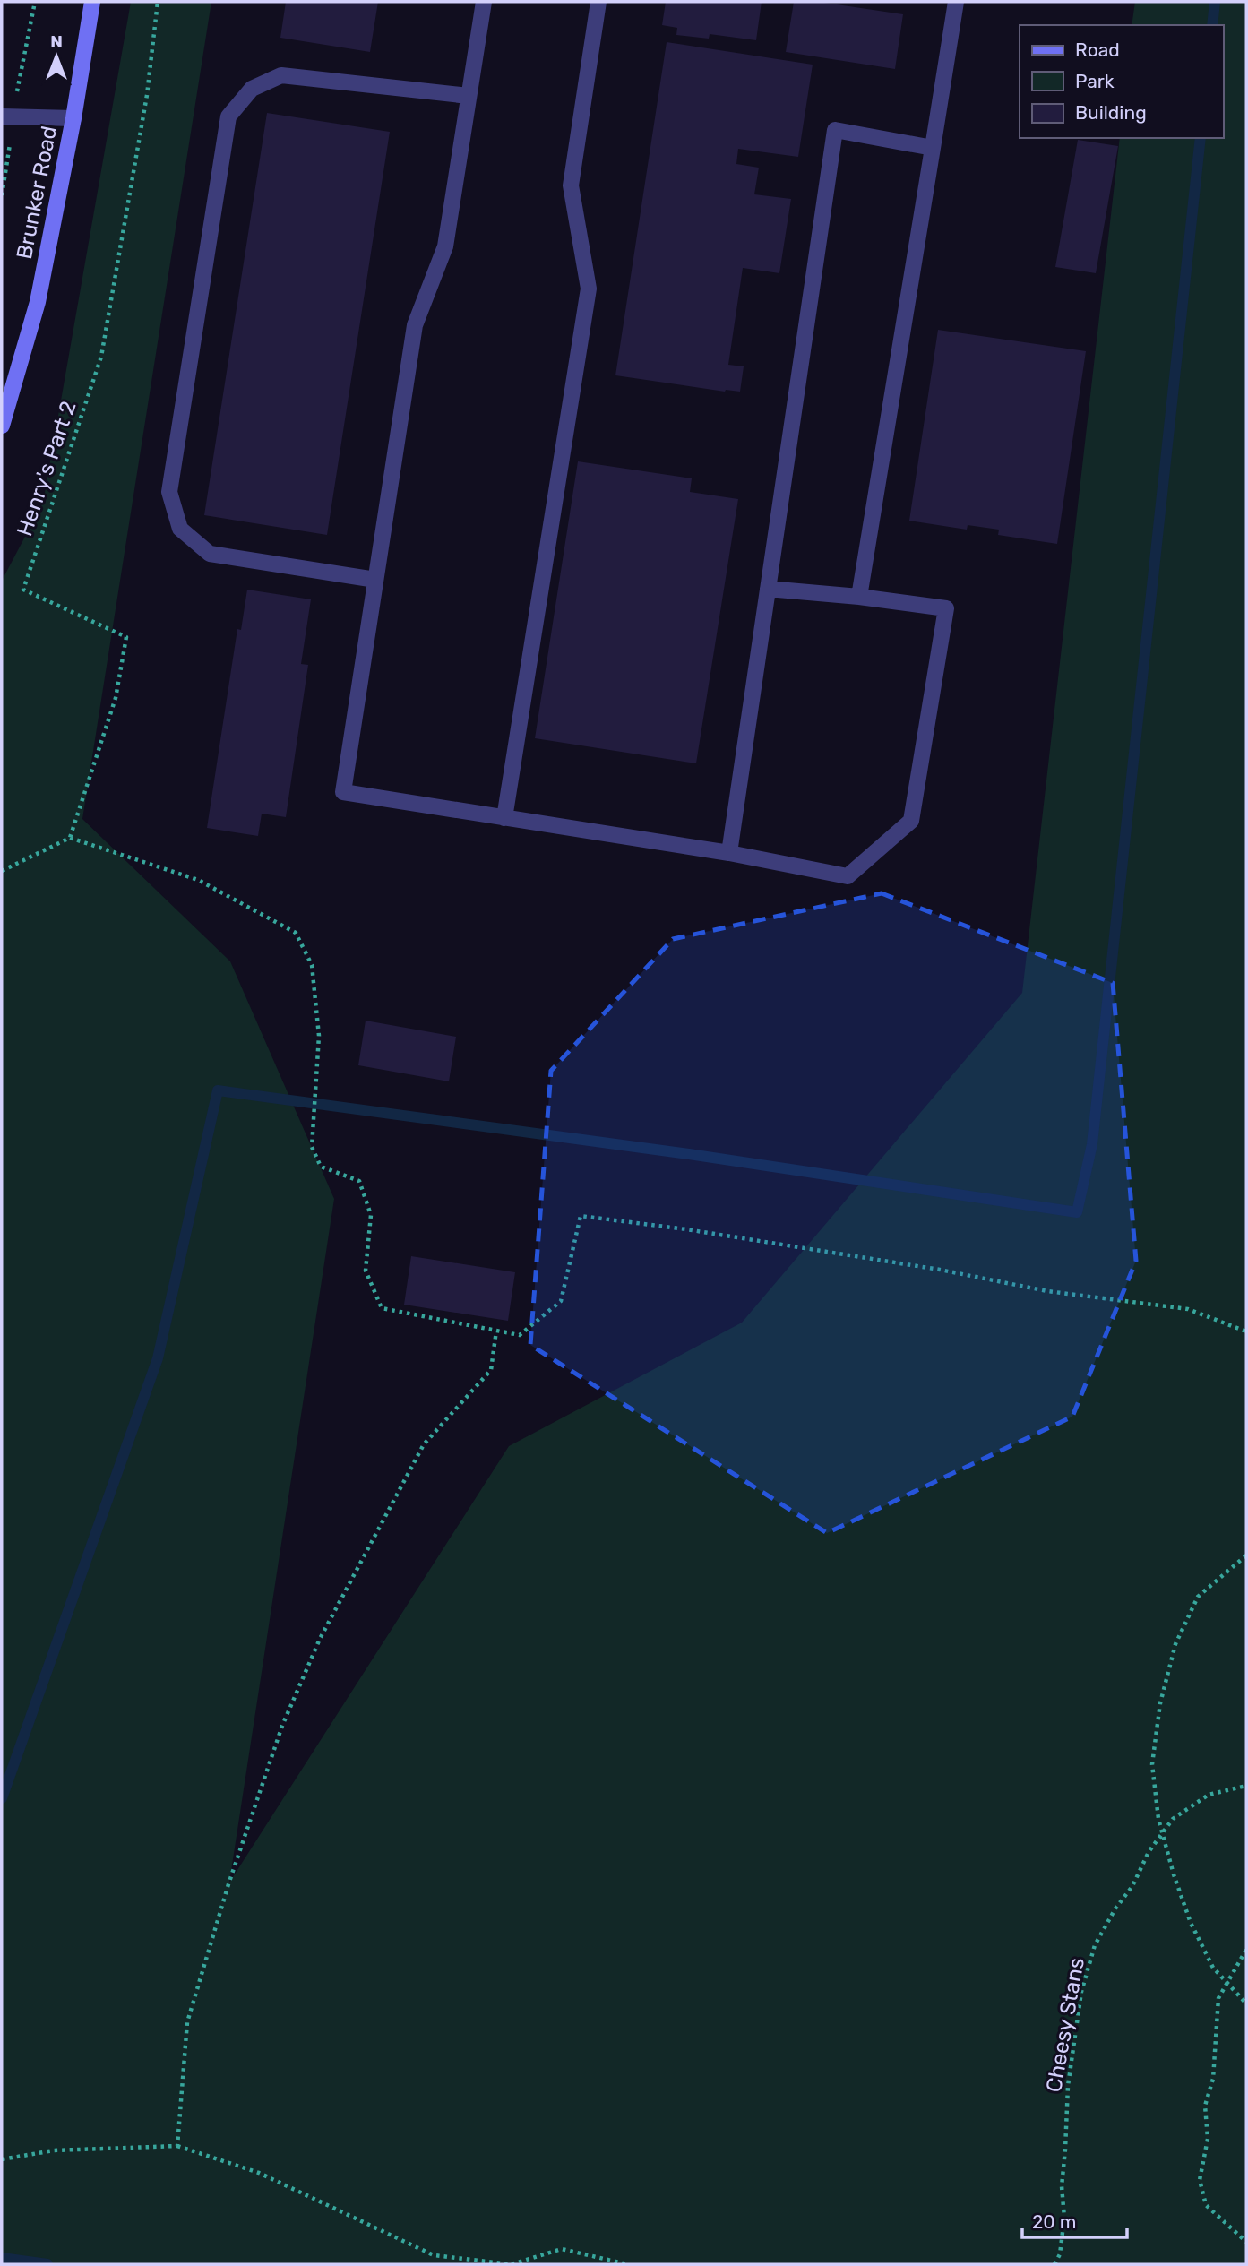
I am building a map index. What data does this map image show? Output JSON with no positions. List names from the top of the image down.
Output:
{
  "streets": {
    "main road": ["Brunker Road"],
    "path": ["Henry's Part 2", "Cheesy Stans"]
  },
  "legend": ["Road", "Park", "Building"],
  "scale_bar": "20 m",
  "north": "top"
}
